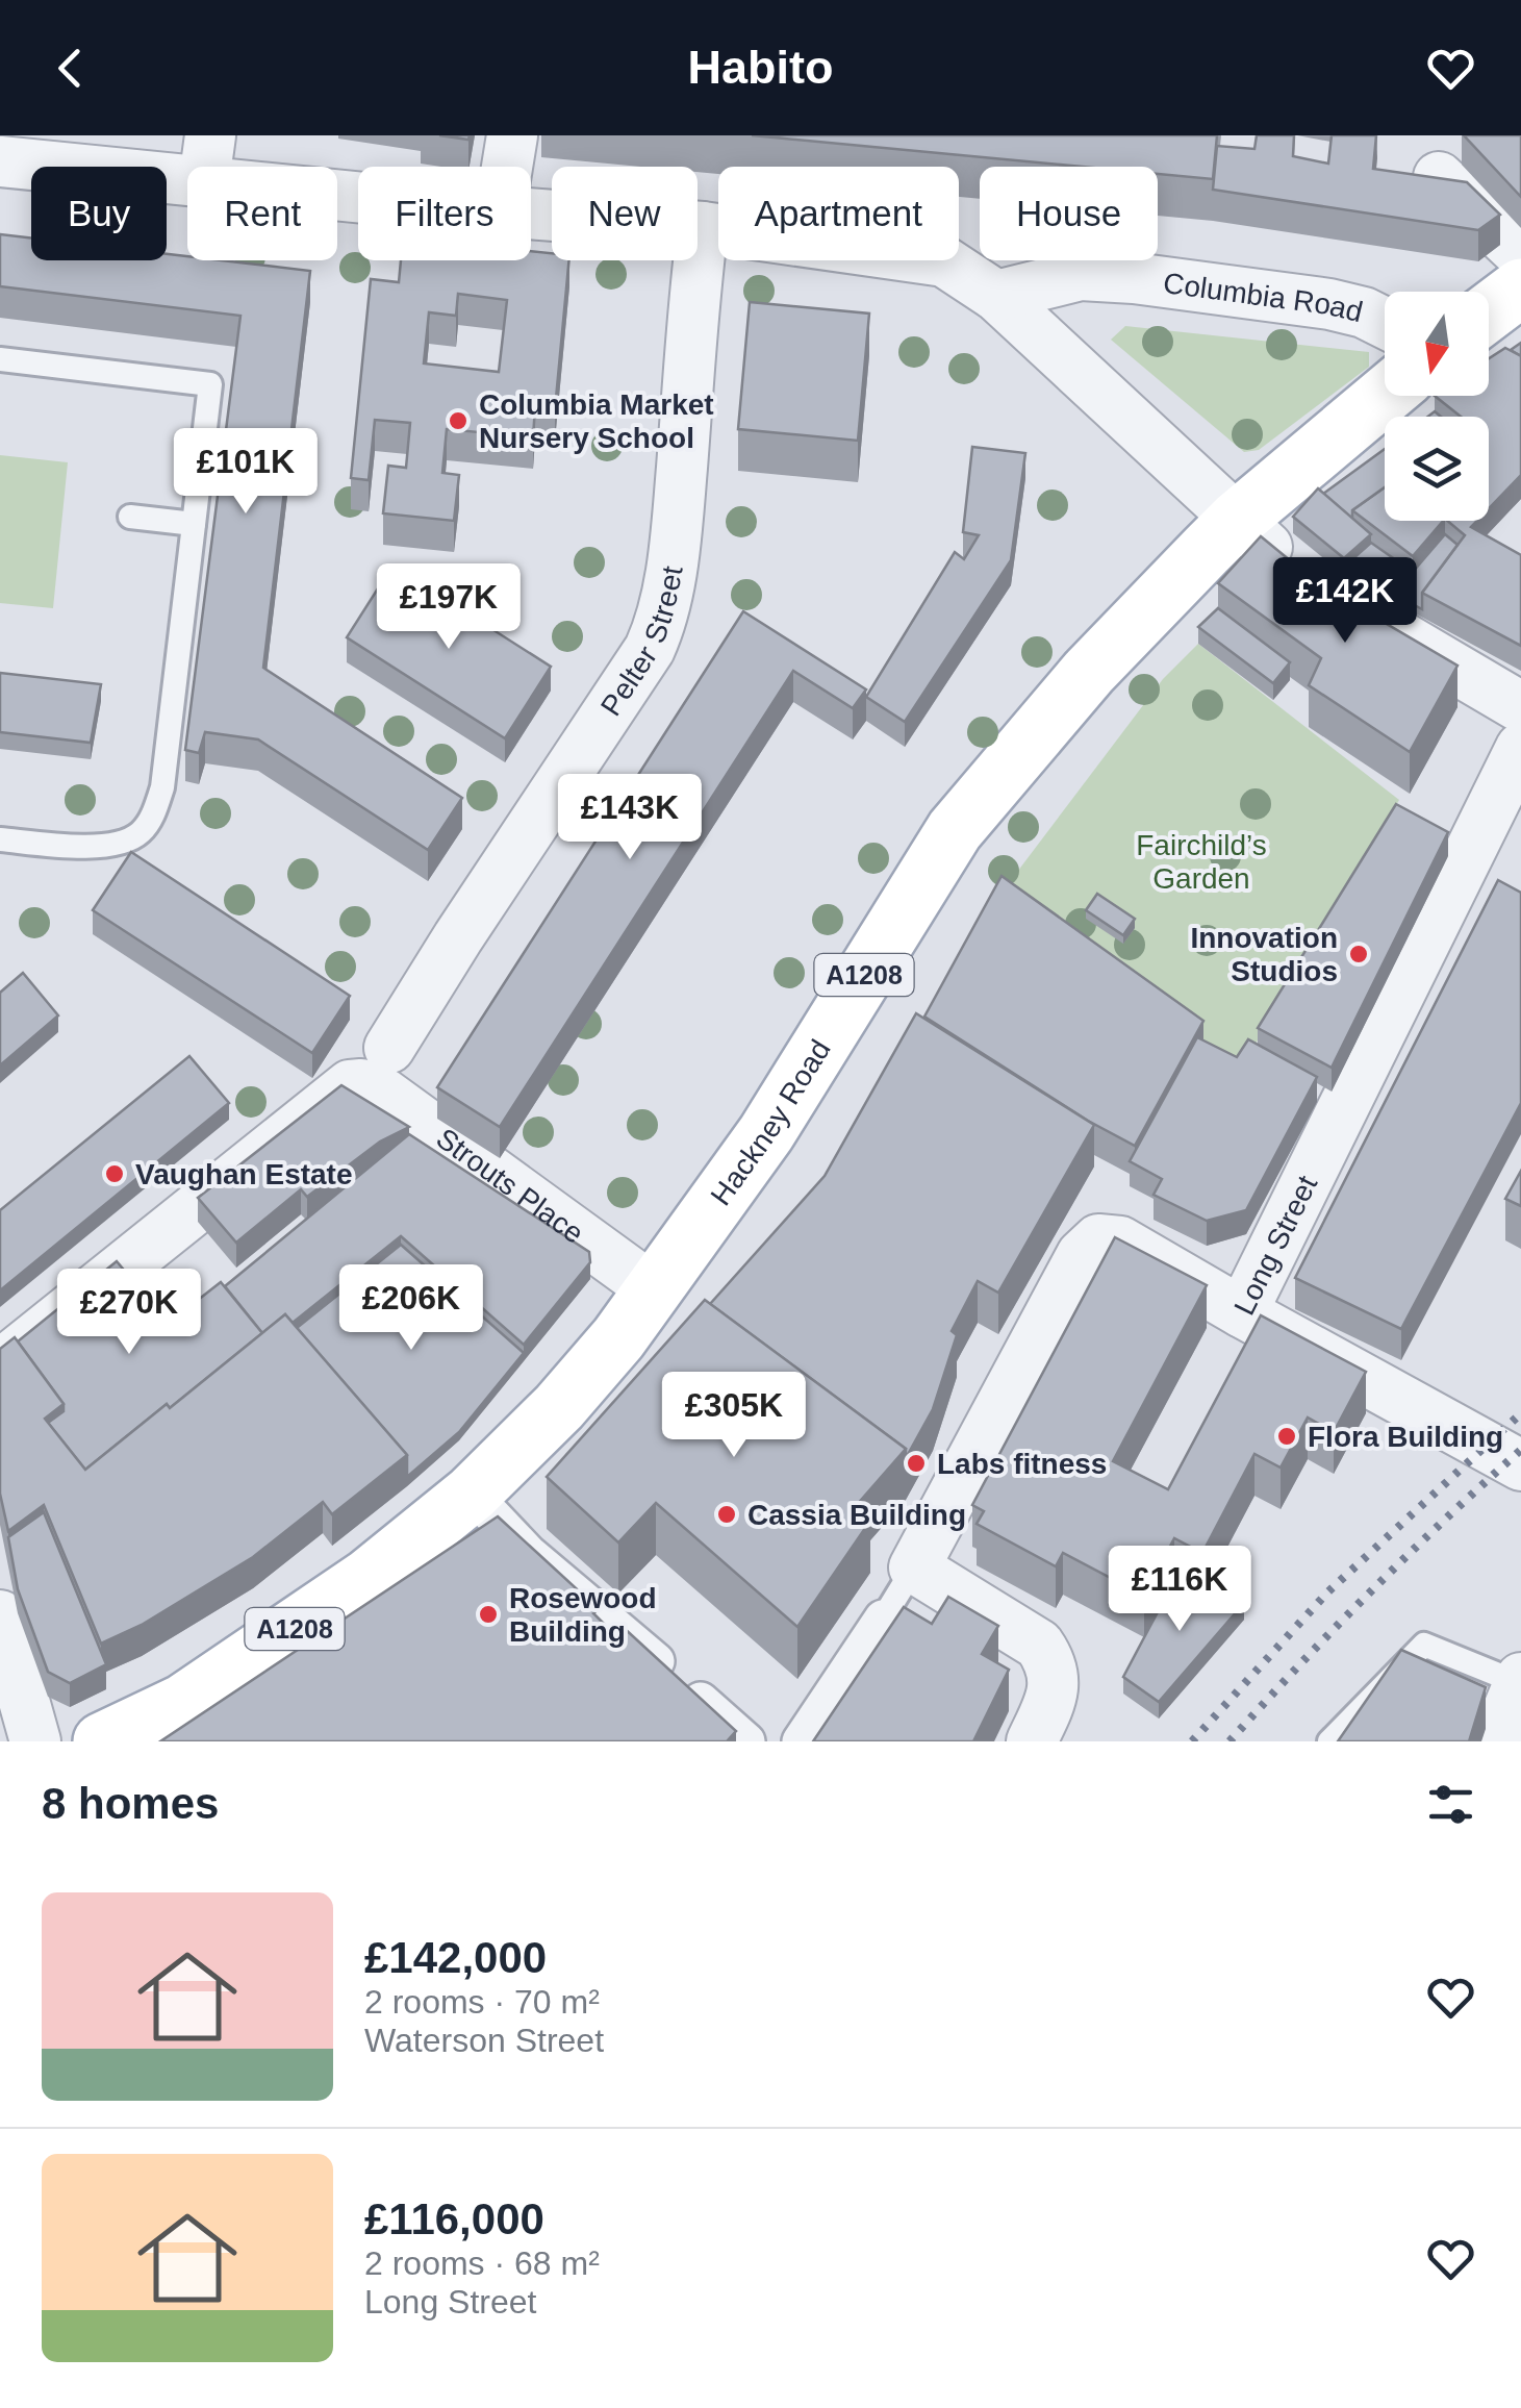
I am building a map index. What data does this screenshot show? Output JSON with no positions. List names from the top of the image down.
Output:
{
  "streets": {
    "main road": ["A1208", "Hackney Road"],
    "street": [
      "Columbia Road",
      "Pelter Street",
      "Strouts Place",
      "Long Street"
    ]
  },
  "crossings": [
    ["Pelter Street", "Strouts Place"],
    ["Hackney Road", "Strouts Place"]
  ],
  "parks": ["Fairchild’s Garden"],
  "places": [
    "Columbia Market Nursery School",
    "Innovation Studios",
    "Vaughan Estate",
    "Flora Building",
    "Labs fitness",
    "Cassia Building",
    "Rosewood Building"
  ],
  "north": "bottom",
  "page": {
    "header": "Habito",
    "chip": [
      "Buy",
      "Rent",
      "Filters",
      "New",
      "Apartment",
      "House"
    ],
    "price": [
      "£101K",
      "£142K",
      "£197K",
      "£143K",
      "£206K",
      "£270K",
      "£305K",
      "£116K"
    ],
    "heading": "8 homes",
    "list": [
      {
        "name": "£142,000",
        "note": "2 rooms · 70 m² · Waterson Street"
      },
      {
        "name": "£116,000",
        "note": "2 rooms · 68 m² · Long Street"
      }
    ]
  }
}
